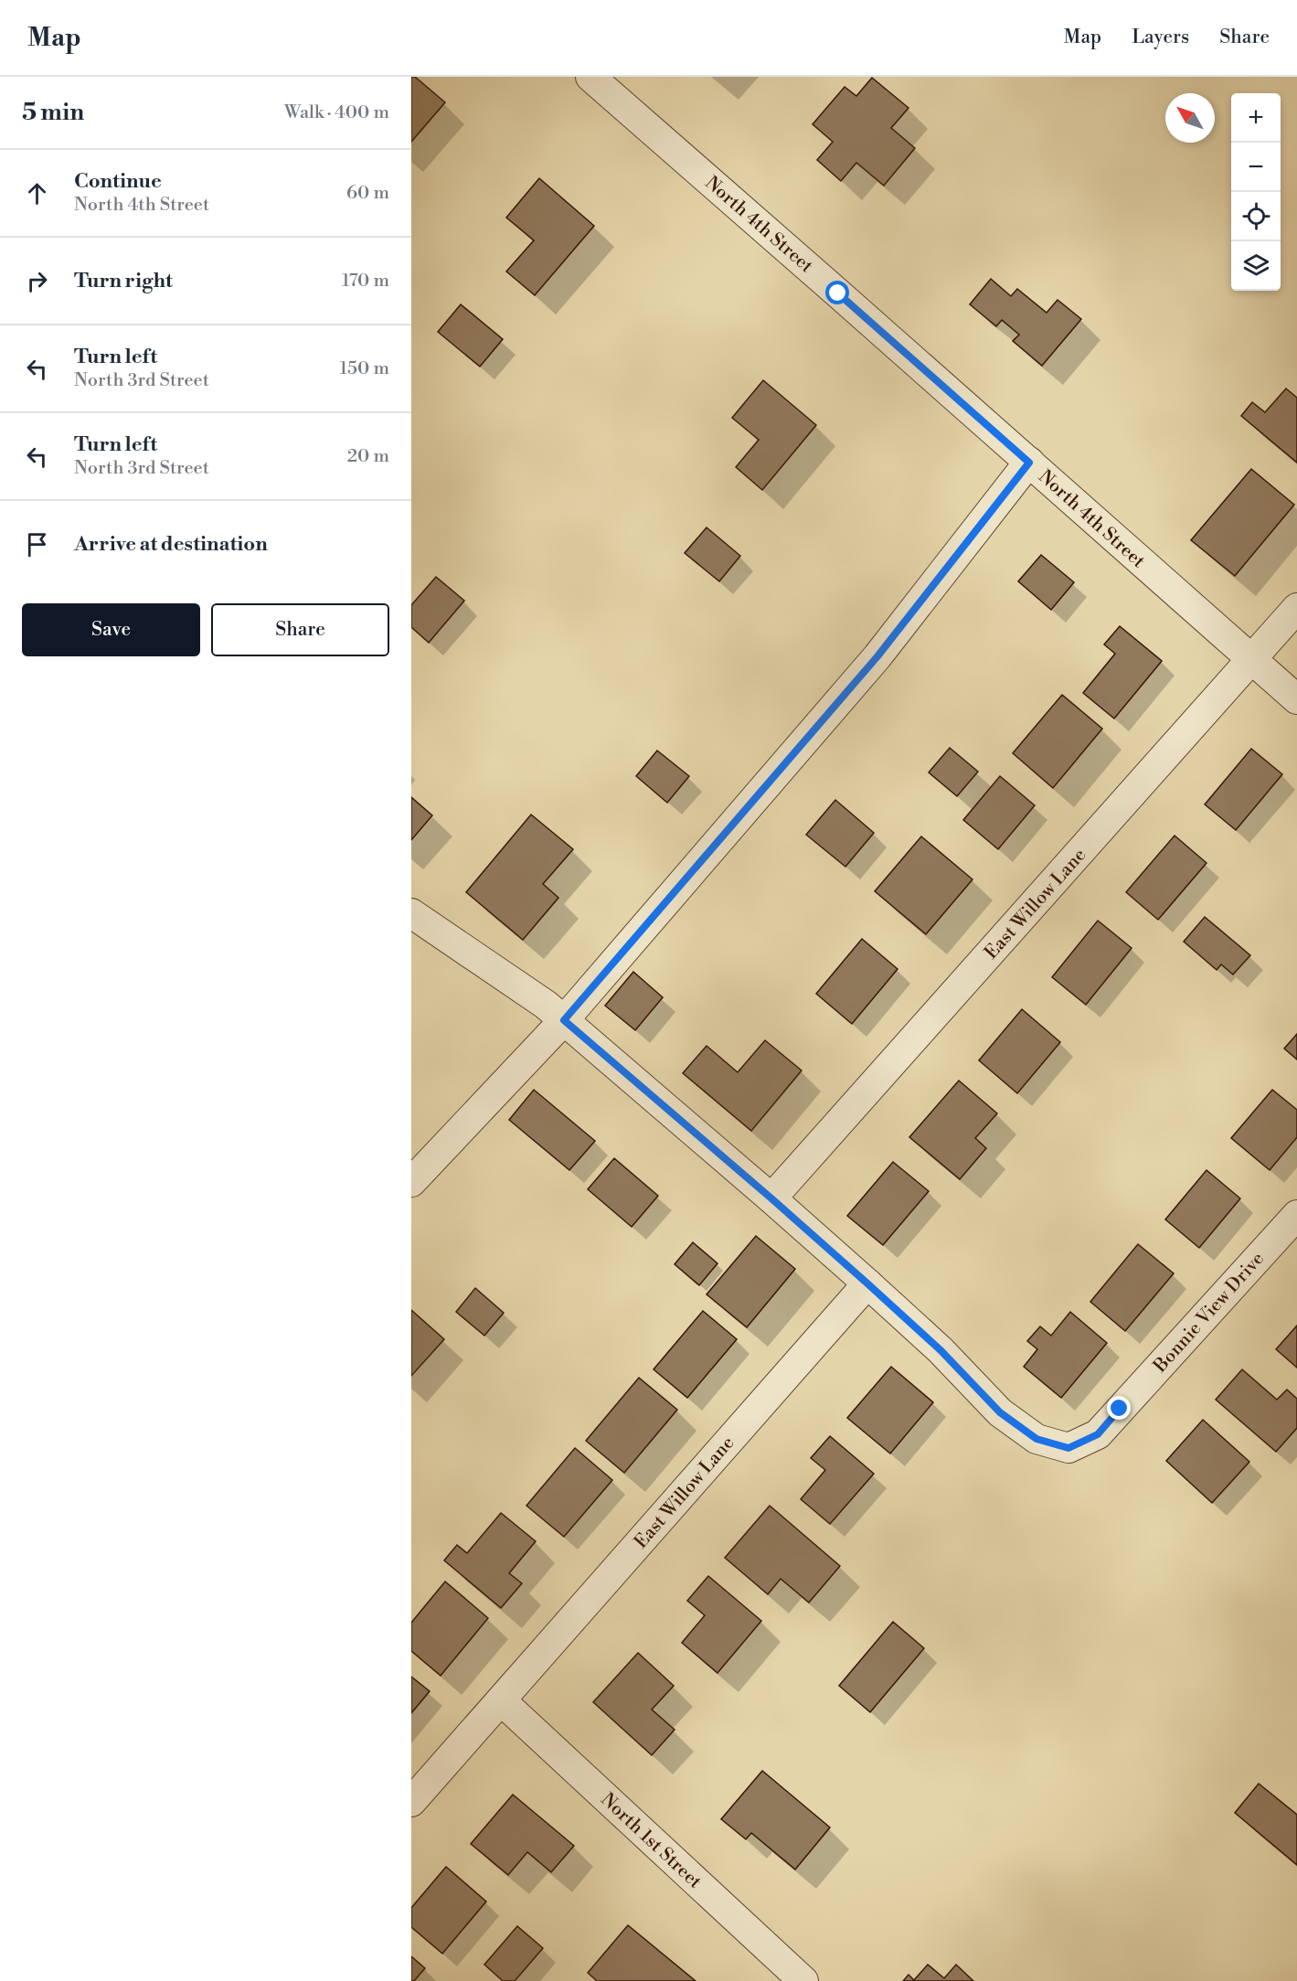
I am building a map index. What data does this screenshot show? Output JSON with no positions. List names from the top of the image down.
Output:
{
  "streets": {
    "street": [
      "North 4th Street",
      "East Willow Lane",
      "Bonnie View Drive",
      "North 1st Street"
    ]
  },
  "crossings": [
    ["North 4th Street", "East Willow Lane"],
    ["East Willow Lane", "Bonnie View Drive"],
    ["East Willow Lane", "North 1st Street"]
  ],
  "north": "top left",
  "page": {
    "header": "Map",
    "nav": ["Map", "Layers", "Share"],
    "heading": ["5 min", "Walk · 400 m"],
    "map_buttons": ["+", "−"],
    "list": [
      ["Continue", "North 4th Street", "60 m"],
      ["Turn right", "170 m"],
      ["Turn left", "North 3rd Street", "150 m"],
      ["Turn left", "North 3rd Street", "20 m"],
      "Arrive at destination"
    ],
    "buttons": ["Save", "Share"]
  }
}
